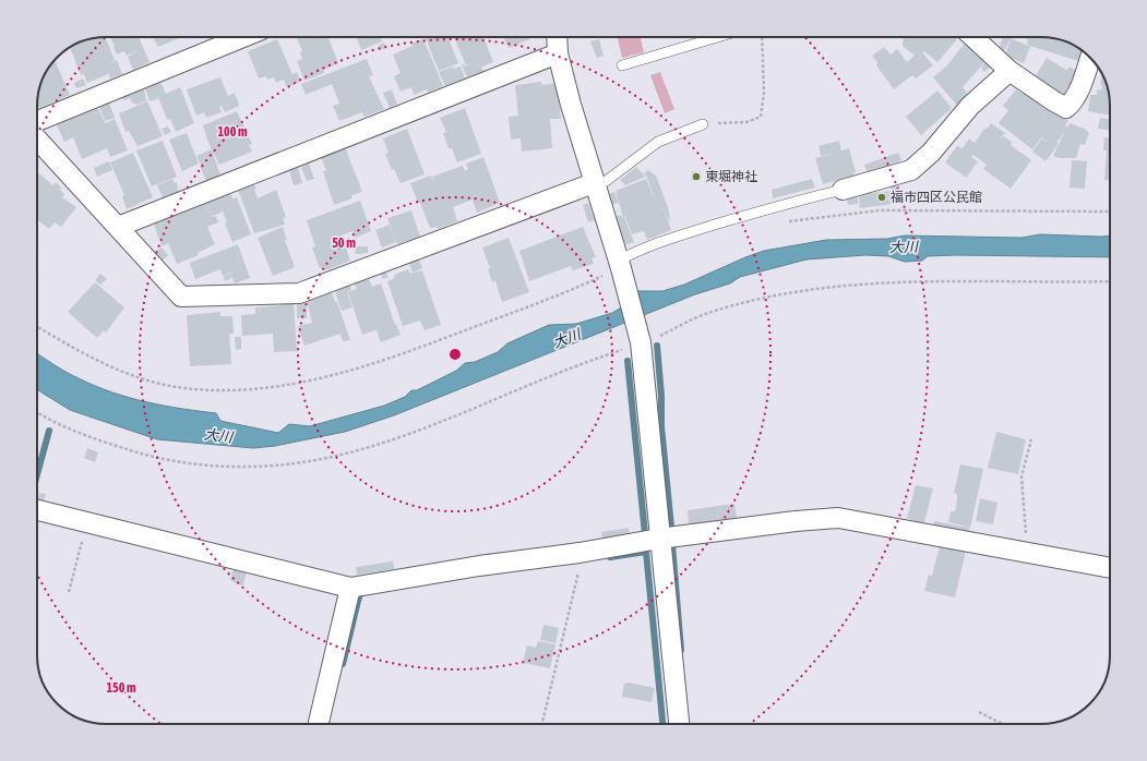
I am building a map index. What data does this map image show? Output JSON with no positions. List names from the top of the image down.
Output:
{
  "water": ["大川"],
  "places": ["東堀神社", "福市四区公民館"],
  "rings": ["100 m", "50 m", "150 m"]
}
